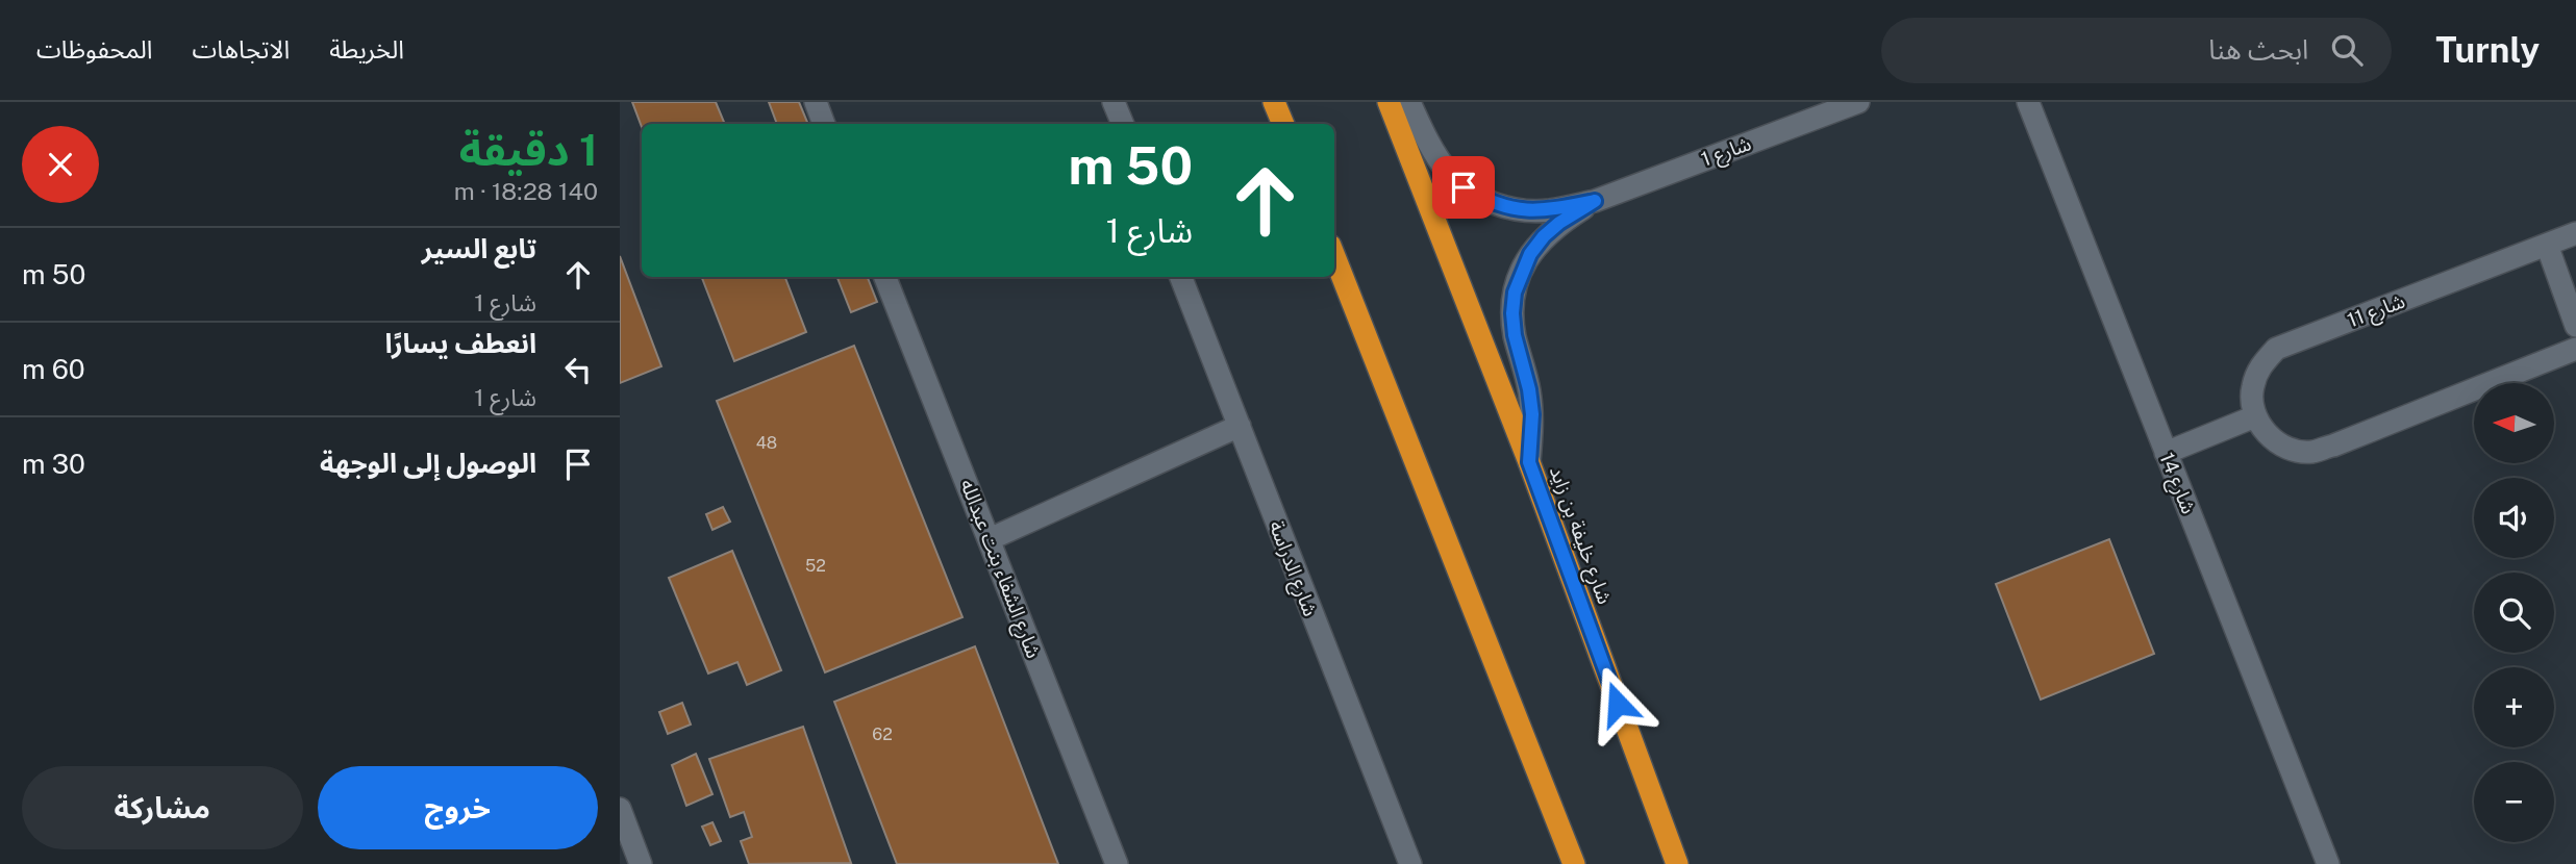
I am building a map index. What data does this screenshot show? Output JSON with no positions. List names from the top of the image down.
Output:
{
  "streets": {
    "highway": ["شارع خليفة بن زايد"],
    "street": [
      "شارع 1",
      "شارع 11",
      "شارع 14",
      "شارع الشفاء بنت عبدالله",
      "شارع الدراسة"
    ]
  },
  "crossings": [
    ["شارع 1", "شارع خليفة بن زايد"]
  ],
  "house_numbers": ["48", "52", "62"],
  "north": "left",
  "page": {
    "header": "Turnly",
    "search": "ابحث هنا",
    "nav": ["الخريطة", "الاتجاهات", "المحفوظات"],
    "heading": ["1 دقيقة", "140 m · 18:28"],
    "turn": ["50 m", "شارع 1"],
    "list": [
      {
        "name": "تابع السير",
        "note": "شارع 1",
        "value": "50 m"
      },
      {
        "name": "انعطف يسارًا",
        "note": "شارع 1",
        "value": "60 m"
      },
      {
        "name": "الوصول إلى الوجهة",
        "value": "30 m"
      }
    ],
    "map_buttons": ["+", "−"],
    "buttons": ["خروج", "مشاركة"]
  }
}
